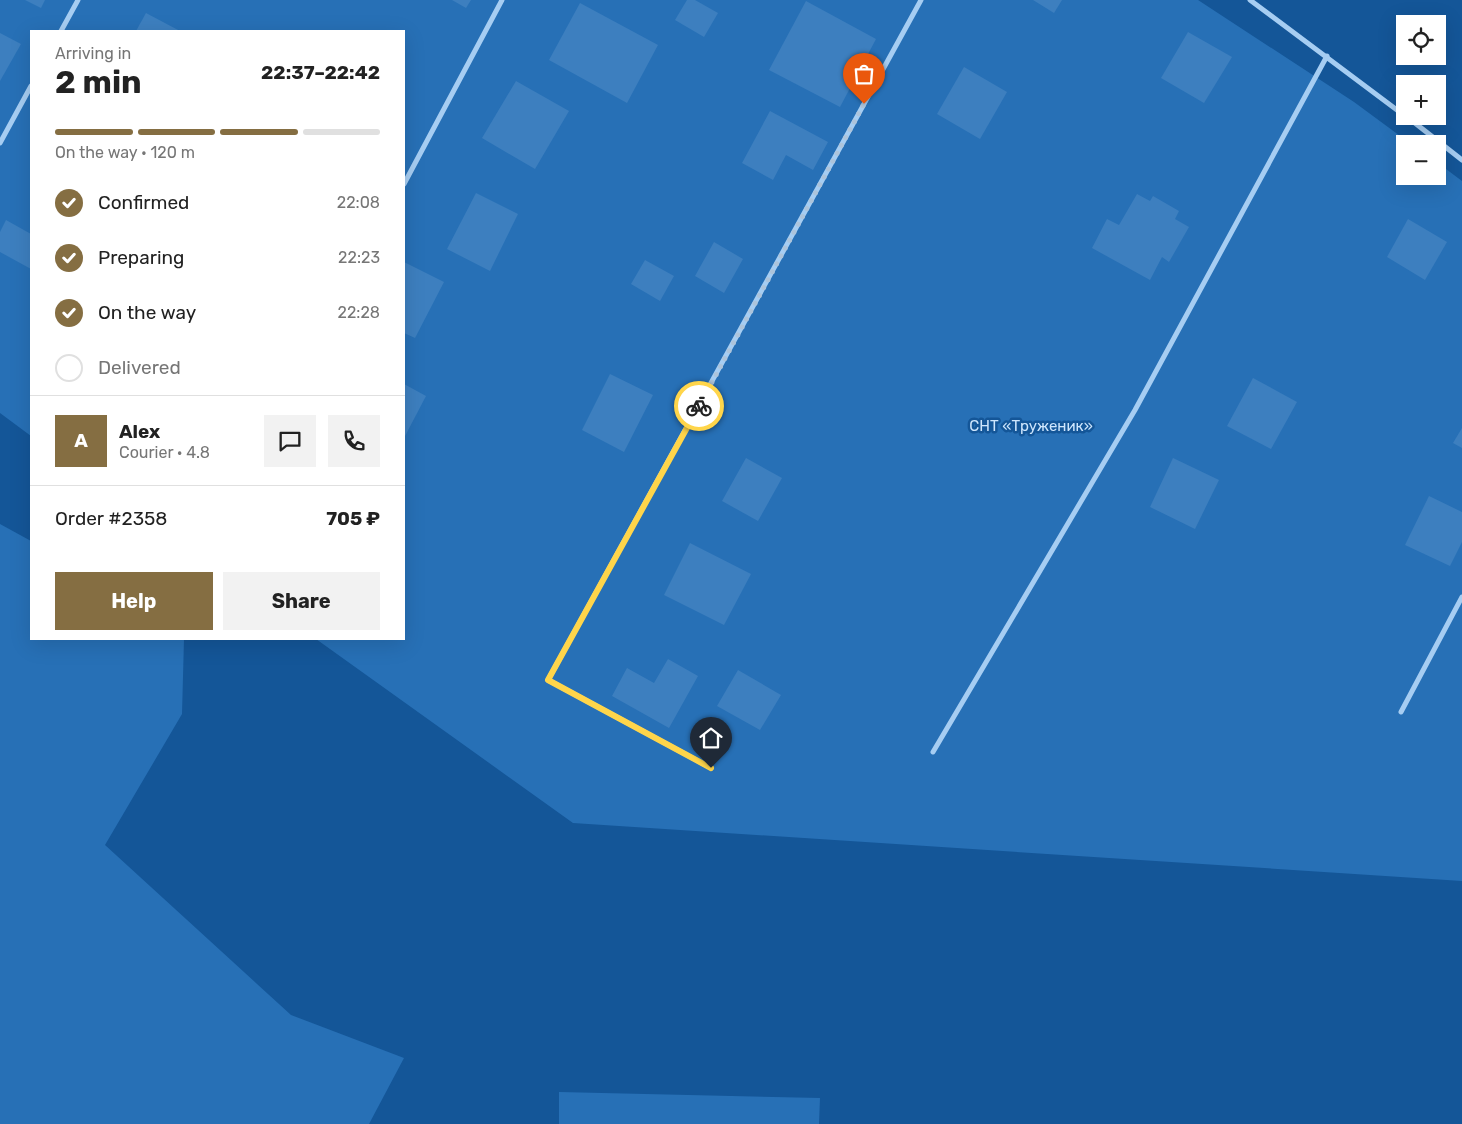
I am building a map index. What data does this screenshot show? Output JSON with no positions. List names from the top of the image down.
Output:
{
  "parks": ["СНТ «Труженик»"],
  "page": {
    "map_buttons": ["+", "−"],
    "heading": ["2 min", "Arriving in", "22:37–22:42"],
    "panel": [
      "Alex",
      "Courier · 4.8",
      "Order #2358",
      "705 ₽"
    ],
    "bar": "On the way · 120 m",
    "list": [
      ["Confirmed", "22:08"],
      ["Preparing", "22:23"],
      ["On the way", "22:28"],
      "Delivered"
    ],
    "round": "A",
    "buttons": ["Help", "Share"]
  }
}
